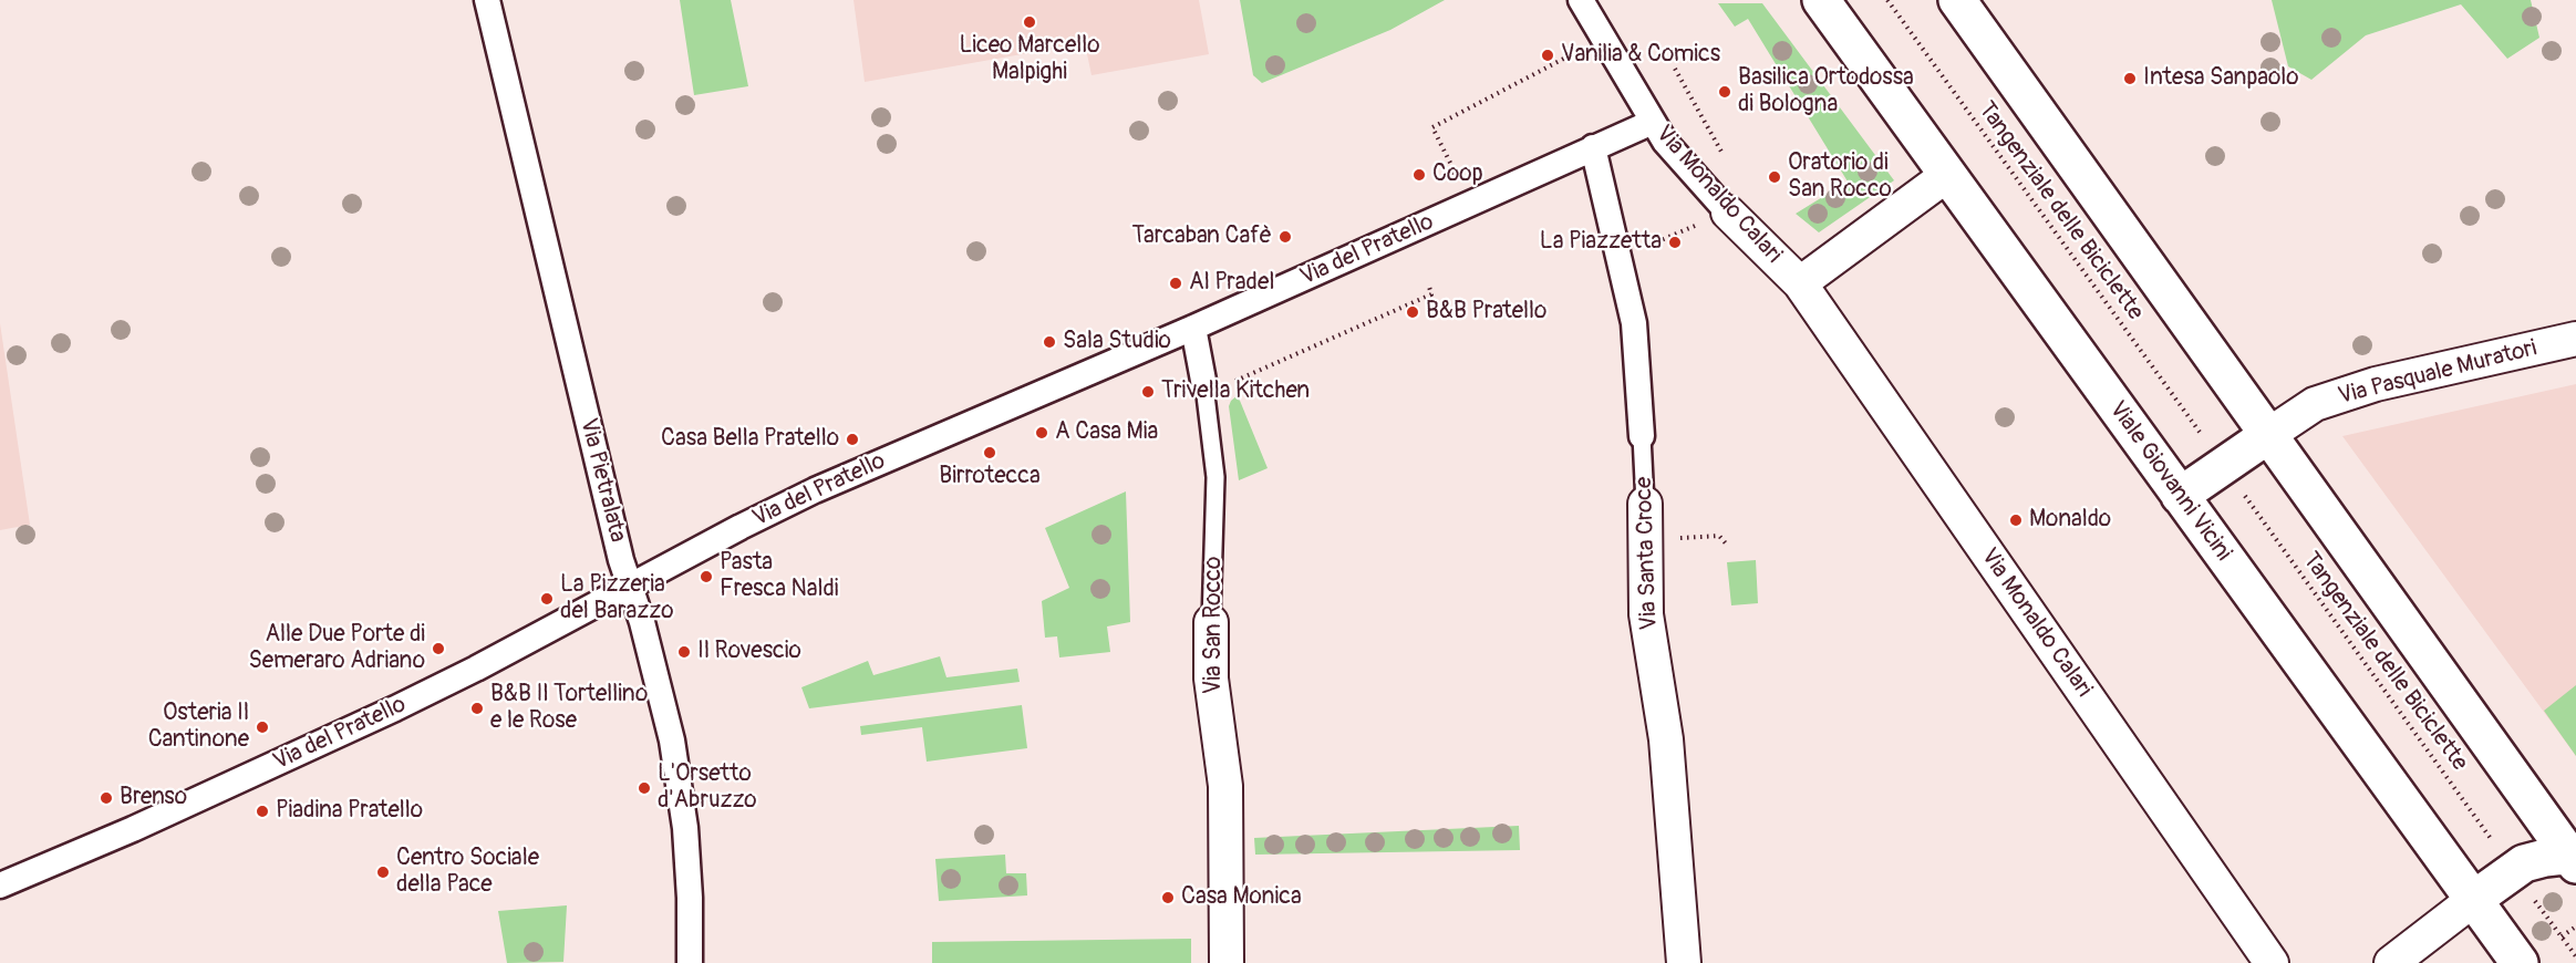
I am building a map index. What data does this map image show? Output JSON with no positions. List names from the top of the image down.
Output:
{
  "streets": {
    "main road": ["Viale Giovanni Vicini"],
    "street": [
      "Via Monaldo Calari",
      "Via del Pratello",
      "Via Pasquale Muratori",
      "Via Pietralata",
      "Via Santa Croce",
      "Via San Rocco"
    ],
    "path": ["Tangenziale delle Biciclette"]
  },
  "crossings": [
    ["Via Monaldo Calari", "Via del Pratello"],
    ["Via Monaldo Calari", "Viale Giovanni Vicini"],
    ["Via del Pratello", "Via Pietralata"],
    ["Via del Pratello", "Via Santa Croce"],
    ["Via del Pratello", "Via San Rocco"]
  ],
  "places": [
    "Liceo Marcello Malpighi",
    "Vanilia & Comics",
    "Intesa Sanpaolo",
    "Basilica Ortodossa di Bologna",
    "Coop",
    "Oratorio di San Rocco",
    "Tarcaban Cafè",
    "La Piazzetta",
    "Al Pradel",
    "B&B Pratello",
    "Sala Studio",
    "Trivella Kitchen",
    "A Casa Mia",
    "Casa Bella Pratello",
    "Birrotecca",
    "Monaldo",
    "Pasta Fresca Naldi",
    "La Pizzeria del Barazzo",
    "Alle Due Porte di Semeraro Adriano",
    "Il Rovescio",
    "B&B Il Tortellino e le Rose",
    "Osteria Il Cantinone",
    "L'Orsetto d'Abruzzo",
    "Brenso",
    "Piadina Pratello",
    "Centro Sociale della Pace",
    "Casa Monica"
  ]
}
